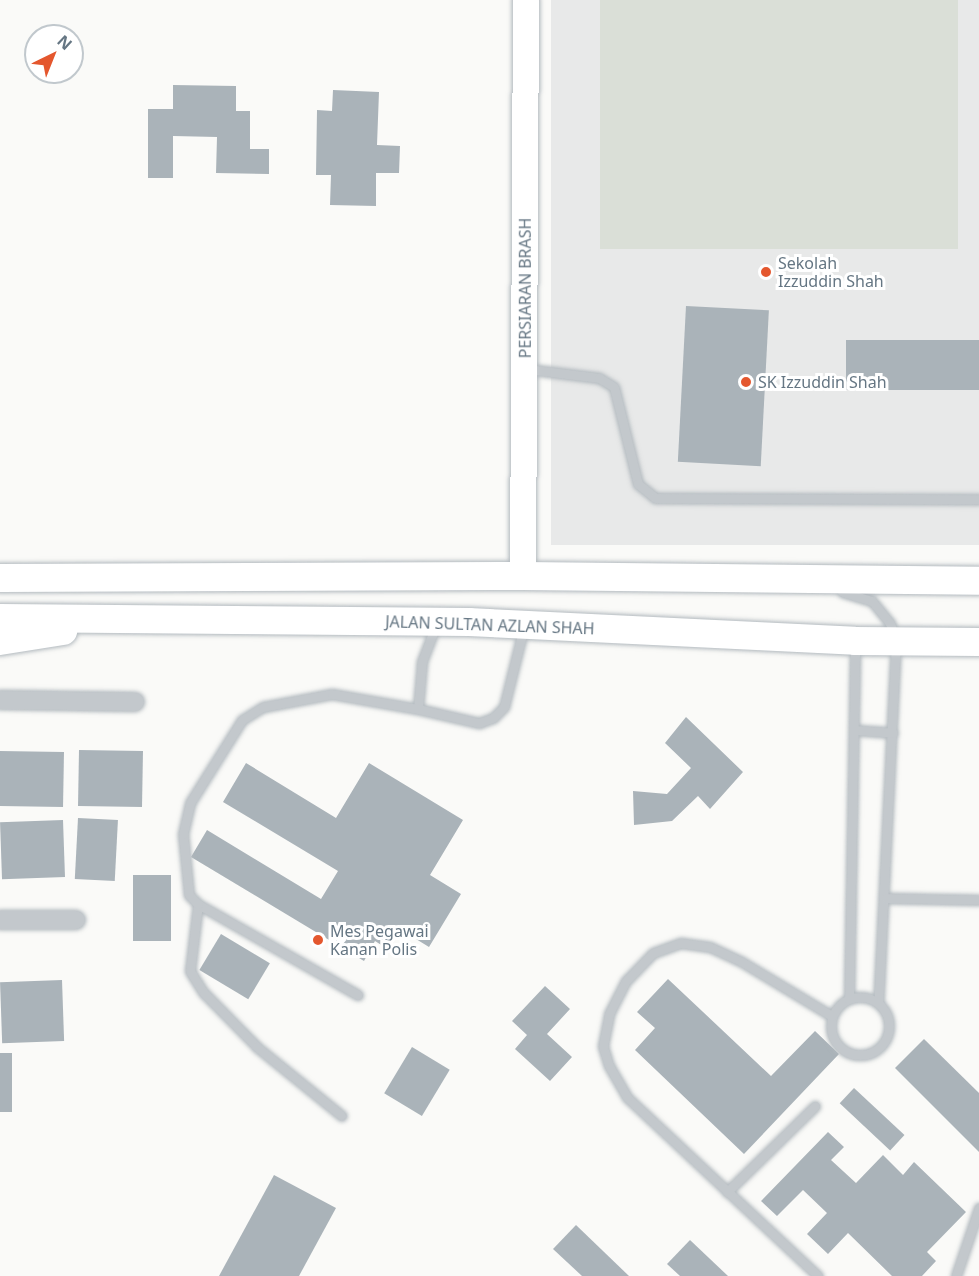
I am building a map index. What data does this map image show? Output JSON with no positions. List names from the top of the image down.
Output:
{
  "streets": {
    "main road": ["JALAN SULTAN AZLAN SHAH"],
    "street": ["PERSIARAN BRASH"]
  },
  "places": ["Sekolah Izzuddin Shah", "SK Izzuddin Shah", "Mes Pegawai Kanan Polis"],
  "north": "top right"
}
